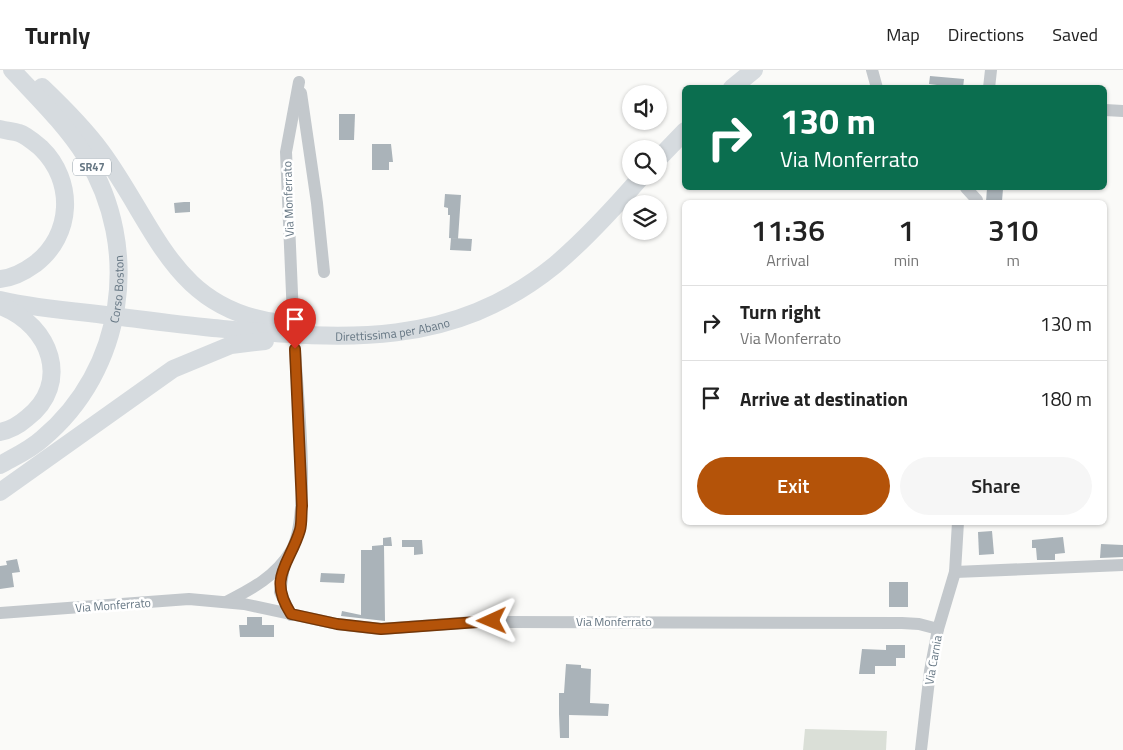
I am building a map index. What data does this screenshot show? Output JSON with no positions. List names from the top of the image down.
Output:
{
  "streets": {
    "highway": ["SR47", "Corso Boston", "Direttissima per Abano"],
    "street": ["Via Monferrato", "Via Carnia"]
  },
  "crossings": [
    ["Via Monferrato", "Via Carnia"]
  ],
  "page": {
    "header": "Turnly",
    "nav": ["Map", "Directions", "Saved"],
    "turn": ["130 m", "Via Monferrato"],
    "eta": [
      "11:36",
      "Arrival",
      "1",
      "min",
      "310",
      "m"
    ],
    "list": [
      {
        "name": "Turn right",
        "note": "Via Monferrato",
        "value": "130 m"
      },
      {
        "name": "Arrive at destination",
        "value": "180 m"
      }
    ],
    "buttons": ["Exit", "Share"]
  }
}
